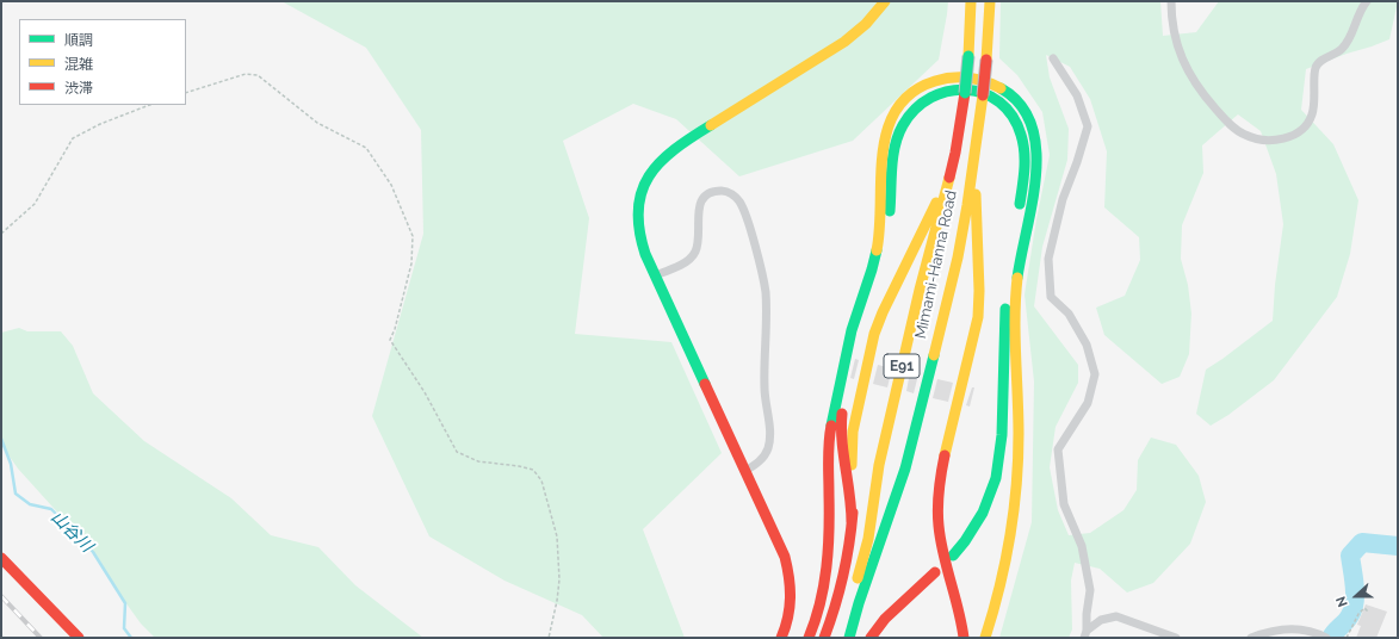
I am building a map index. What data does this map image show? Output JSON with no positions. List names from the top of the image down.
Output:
{
  "streets": {
    "main road": ["Mimami-Hanna Road", "E91"]
  },
  "crossings": [
    ["Mimami-Hanna Road", "E91"]
  ],
  "water": ["山谷川"],
  "legend": ["順調", "混雑", "渋滞"],
  "north": "left"
}
